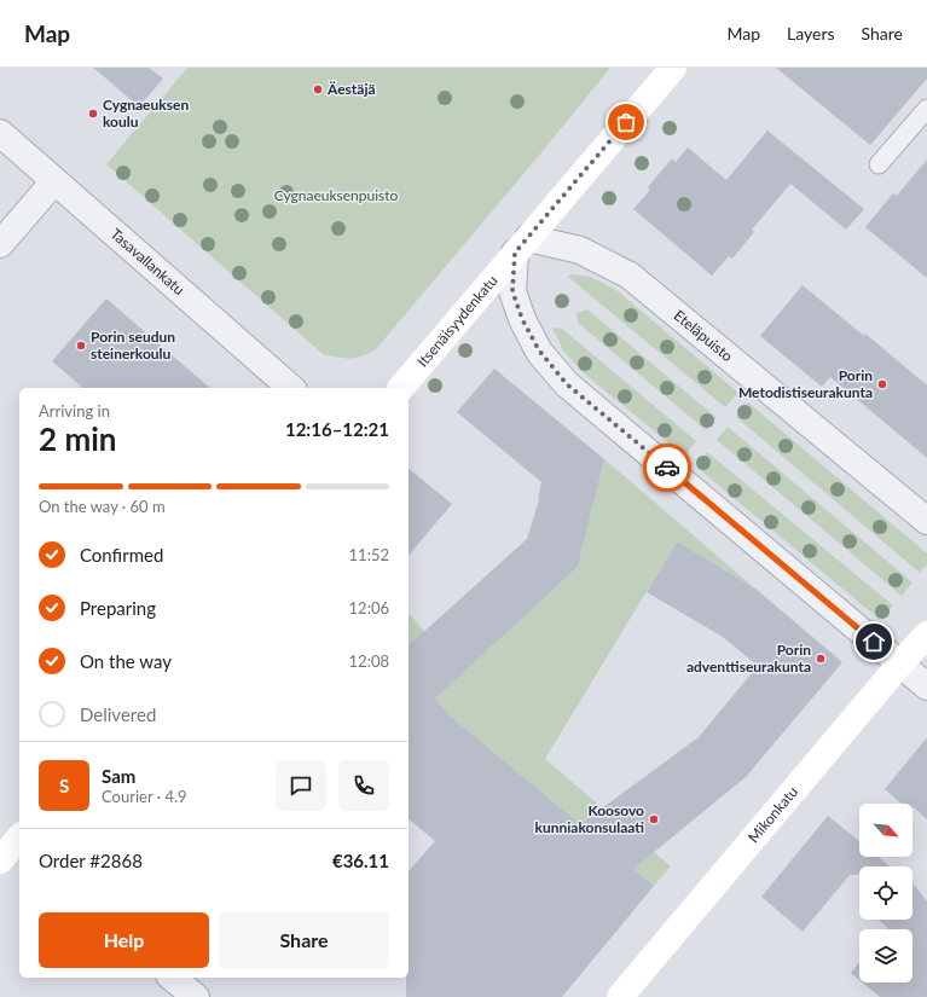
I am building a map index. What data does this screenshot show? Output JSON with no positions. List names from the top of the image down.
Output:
{
  "streets": {
    "main road": ["Itsenäisyydenkatu", "Mikonkatu"],
    "street": ["Tasavallankatu", "Eteläpuisto"]
  },
  "crossings": [
    ["Itsenäisyydenkatu", "Eteläpuisto"],
    ["Itsenäisyydenkatu", "Mikonkatu"]
  ],
  "parks": ["Cygnaeuksenpuisto"],
  "places": [
    "Äestäjä",
    "Cygnaeuksen koulu",
    "Porin seudun steinerkoulu",
    "Porin Metodistiseurakunta",
    "Porin adventtiseurakunta",
    "Koosovo kunniakonsulaati"
  ],
  "north": "bottom right",
  "page": {
    "header": "Map",
    "nav": ["Map", "Layers", "Share"],
    "heading": ["2 min", "Arriving in", "12:16–12:21"],
    "panel": [
      "Sam",
      "Courier · 4.9",
      "Order #2868",
      "€36.11"
    ],
    "bar": "On the way · 60 m",
    "list": [
      ["Confirmed", "11:52"],
      ["Preparing", "12:06"],
      ["On the way", "12:08"],
      "Delivered"
    ],
    "round": "S",
    "buttons": ["Help", "Share"]
  }
}
